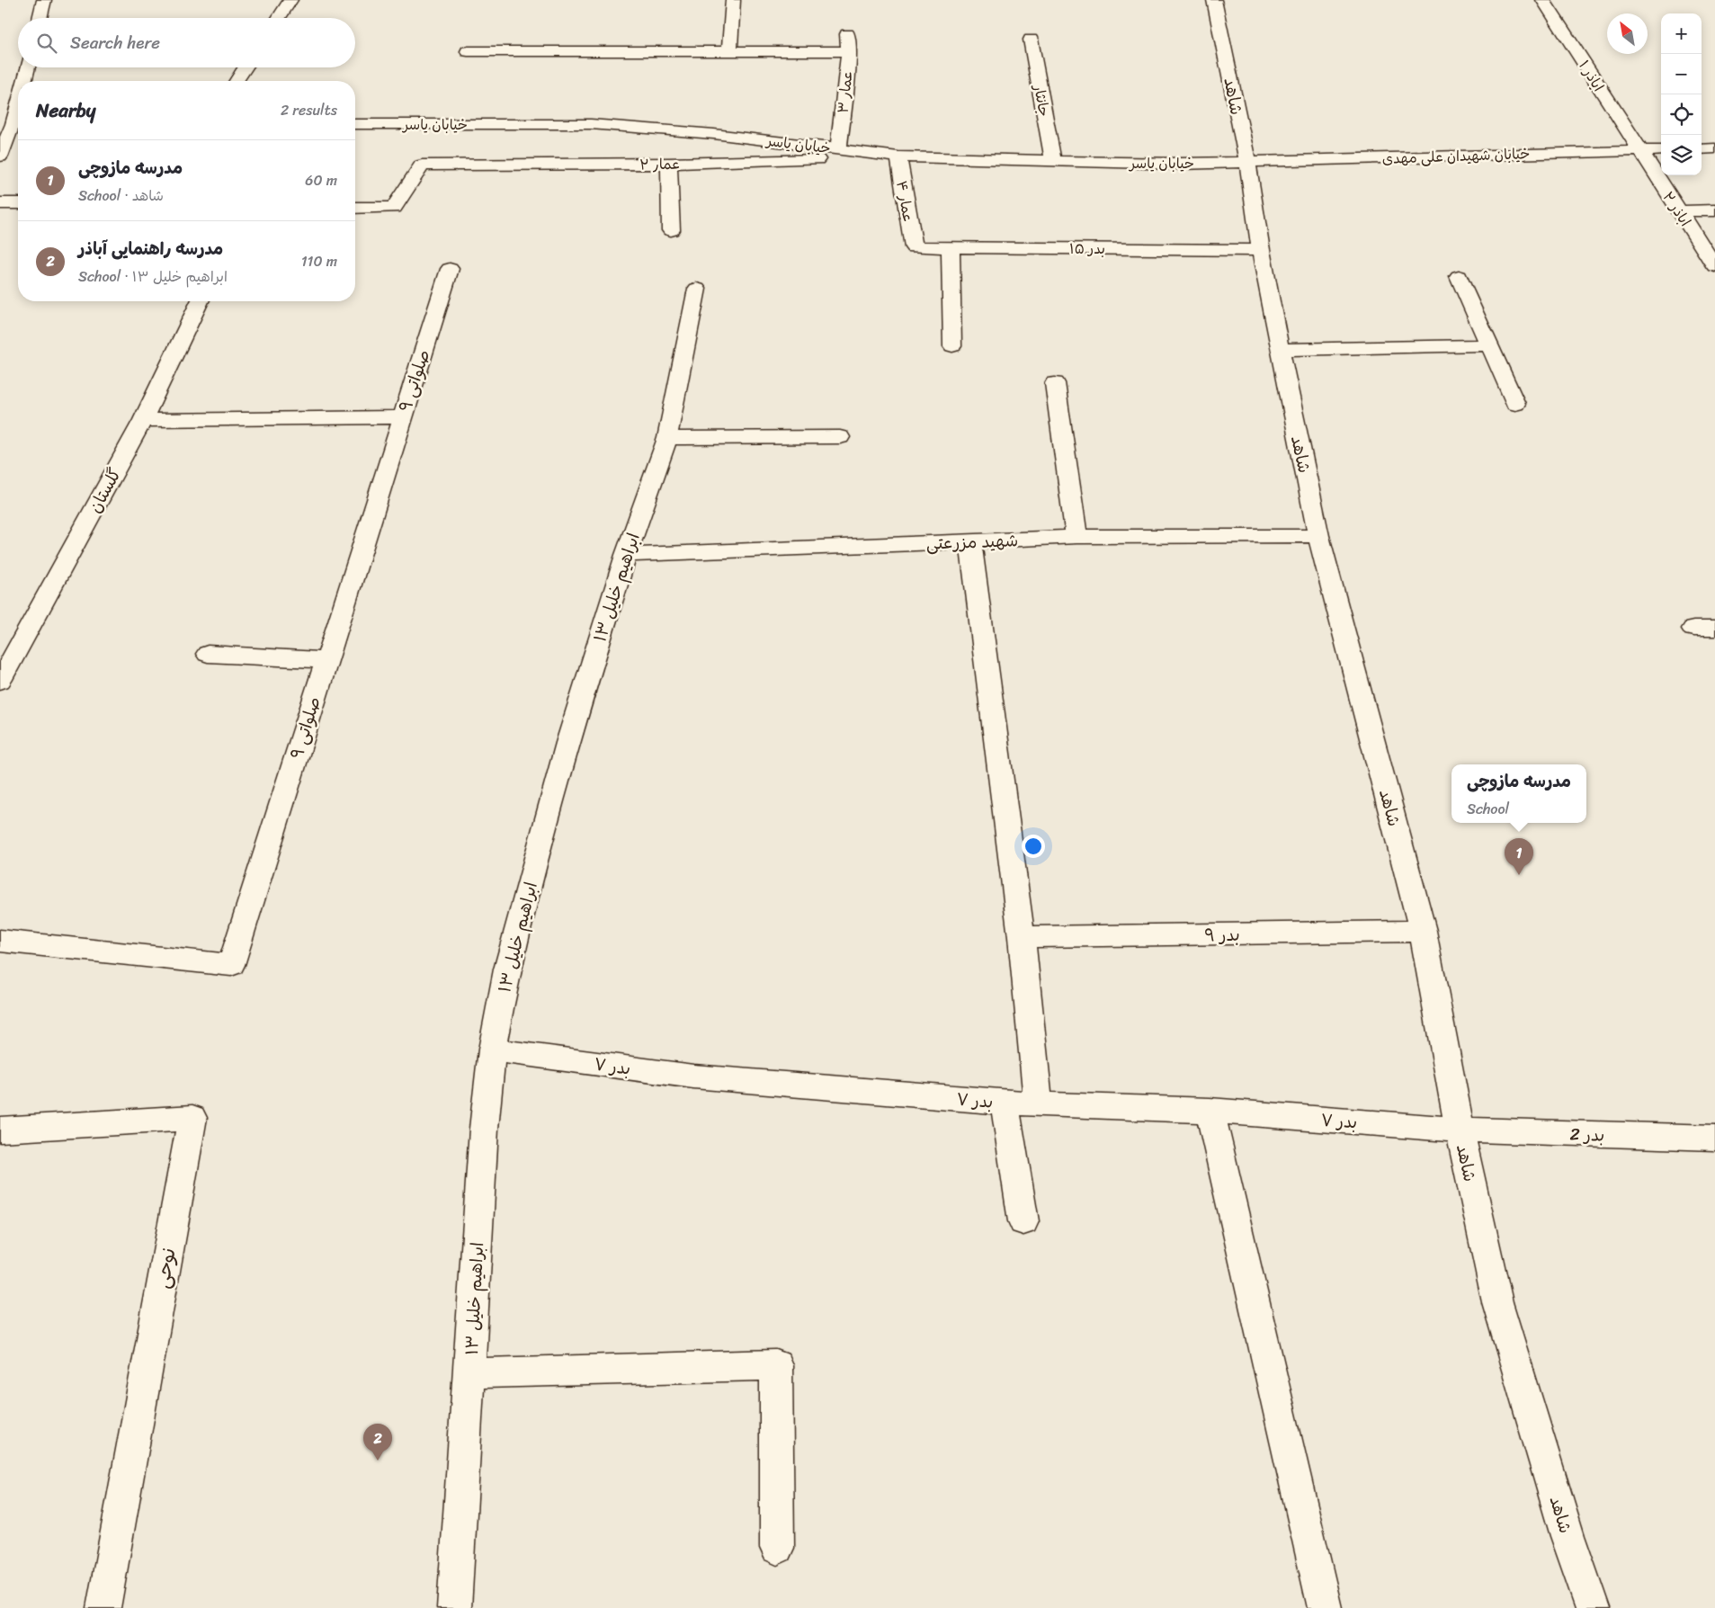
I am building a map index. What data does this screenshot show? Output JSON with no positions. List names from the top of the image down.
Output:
{
  "streets": {
    "street": [
      "اباذر ۱",
      "عمار ۳",
      "شاهد",
      "جانثار",
      "خیابان یاسر",
      "خیابان شهیدان علی مهدی",
      "عمار ۲",
      "عمار ۴",
      "اباذر ۲",
      "بدر ۱۵",
      "صلواتی ۹",
      "گلستان",
      "شهید مزرعتی",
      "ابراهیم خلیل ۱۳",
      "بدر ۹",
      "بدر ۷",
      "بدر 2",
      "نوحی"
    ]
  },
  "crossings": [
    ["اباذر ۱", "خیابان شهیدان علی مهدی"],
    ["اباذر ۱", "اباذر ۲"],
    ["عمار ۳", "خیابان یاسر"],
    ["شاهد", "خیابان یاسر"],
    ["شاهد", "خیابان شهیدان علی مهدی"],
    ["شاهد", "بدر ۱۵"],
    ["شاهد", "شهید مزرعتی"],
    ["شاهد", "بدر ۹"],
    ["شاهد", "بدر ۷"],
    ["شاهد", "بدر 2"],
    ["جانثار", "خیابان یاسر"],
    ["خیابان یاسر", "خیابان شهیدان علی مهدی"],
    ["خیابان یاسر", "عمار ۲"],
    ["خیابان یاسر", "عمار ۴"],
    ["خیابان شهیدان علی مهدی", "اباذر ۲"],
    ["عمار ۲", "عمار ۴"],
    ["عمار ۴", "بدر ۱۵"],
    ["شهید مزرعتی", "ابراهیم خلیل ۱۳"],
    ["ابراهیم خلیل ۱۳", "بدر ۷"],
    ["بدر ۷", "بدر 2"]
  ],
  "north": "top left",
  "page": {
    "map_buttons": ["+", "−"],
    "search": "Search here",
    "heading": ["Nearby", "2 results"],
    "list": [
      {
        "mark": "1",
        "name": "مدرسه مازوچی",
        "note": "School · شاهد",
        "value": "60 m"
      },
      {
        "mark": "2",
        "name": "مدرسه راهنمایی آباذر",
        "note": "School · ابراهیم خلیل ۱۳",
        "value": "110 m"
      }
    ],
    "popup": ["مدرسه مازوچی", "School"],
    "pins": ["1", "2"]
  }
}
